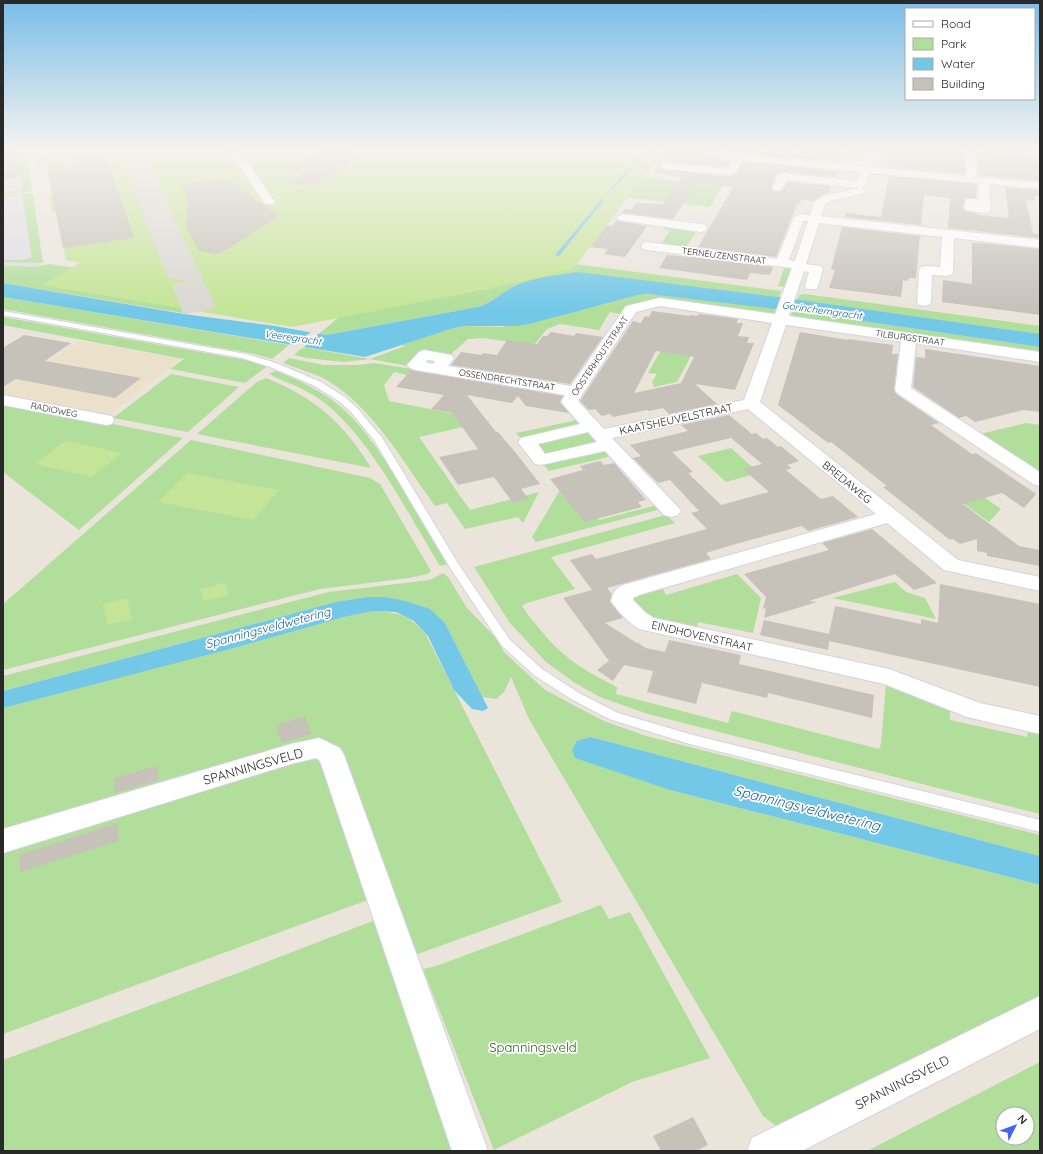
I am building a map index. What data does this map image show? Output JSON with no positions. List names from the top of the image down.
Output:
{
  "streets": {
    "street": [
      "TERNEUZENSTRAAT",
      "TILBURGSTRAAT",
      "OOSTERHOUTSTRAAT",
      "OSSENDRECHTSTRAAT",
      "RADIOWEG",
      "KAATSHEUVELSTRAAT",
      "BREDAWEG",
      "EINDHOVENSTRAAT",
      "SPANNINGSVELD"
    ]
  },
  "crossings": [
    ["TILBURGSTRAAT", "OOSTERHOUTSTRAAT"],
    ["OOSTERHOUTSTRAAT", "OSSENDRECHTSTRAAT"],
    ["OOSTERHOUTSTRAAT", "KAATSHEUVELSTRAAT"],
    ["KAATSHEUVELSTRAAT", "BREDAWEG"],
    ["BREDAWEG", "EINDHOVENSTRAAT"]
  ],
  "water": ["Gorinchemgracht", "Veeregracht", "Spanningsveldwetering"],
  "parks": ["Spanningsveld"],
  "legend": [
    "Road",
    "Park",
    "Water",
    "Building"
  ],
  "north": "top right"
}
